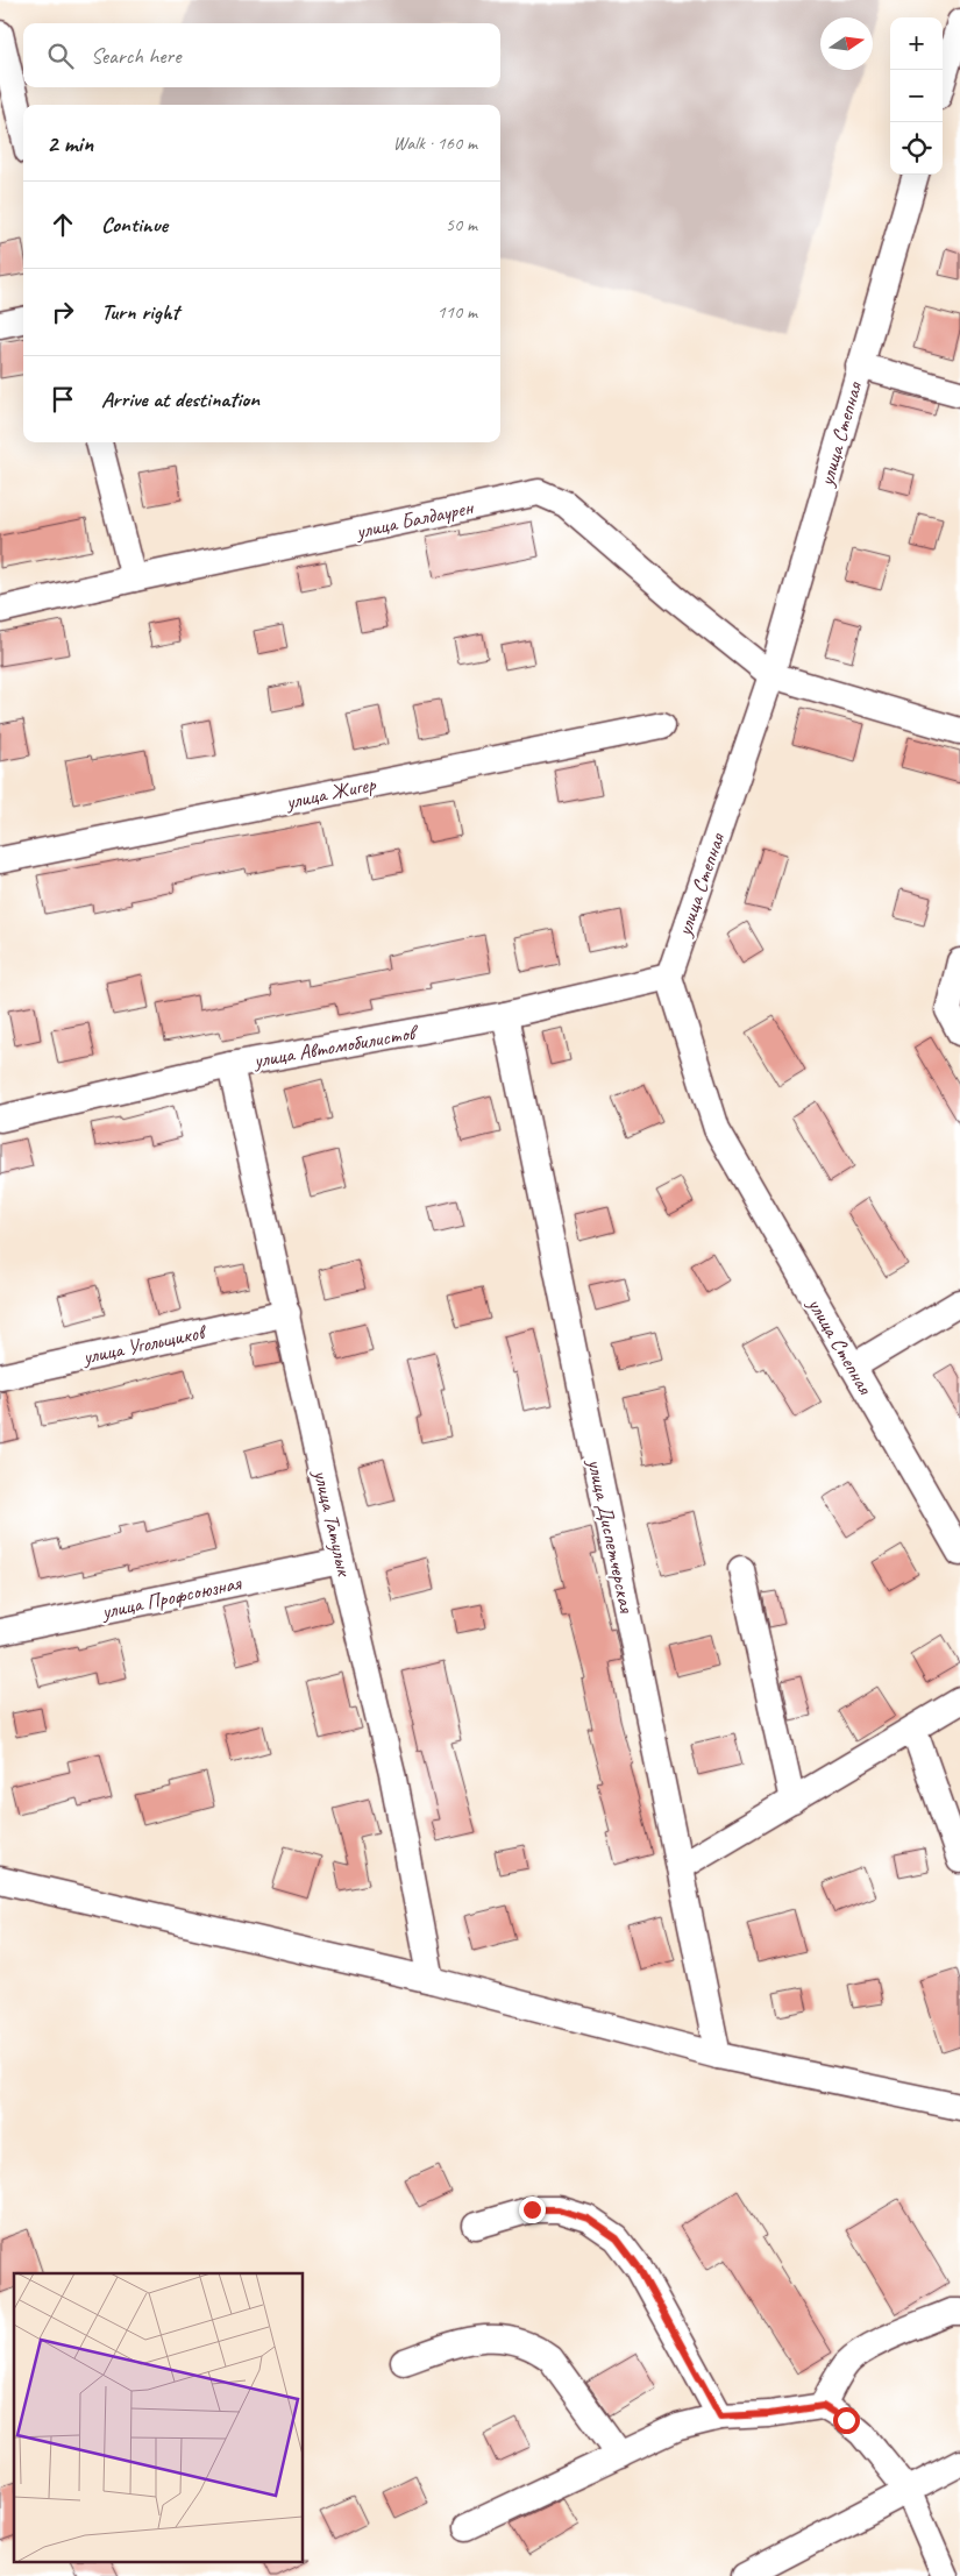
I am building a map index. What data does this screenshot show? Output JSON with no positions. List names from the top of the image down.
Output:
{
  "streets": {
    "street": [
      "улица Степная",
      "улица Балдаурен",
      "улица Жигер",
      "улица Автомобилистов",
      "улица Угольщиков",
      "улица Татулык",
      "улица Диспетчерская",
      "улица Профсоюзная"
    ]
  },
  "crossings": [
    ["улица Степная", "улица Балдаурен"],
    ["улица Степная", "улица Автомобилистов"],
    ["улица Автомобилистов", "улица Татулык"],
    ["улица Автомобилистов", "улица Диспетчерская"],
    ["улица Угольщиков", "улица Татулык"],
    ["улица Татулык", "улица Профсоюзная"]
  ],
  "north": "right",
  "page": {
    "map_buttons": ["+", "−"],
    "search": "Search here",
    "heading": ["2 min", "Walk · 160 m"],
    "list": [
      ["Continue", "50 m"],
      ["Turn right", "110 m"],
      "Arrive at destination"
    ]
  }
}
